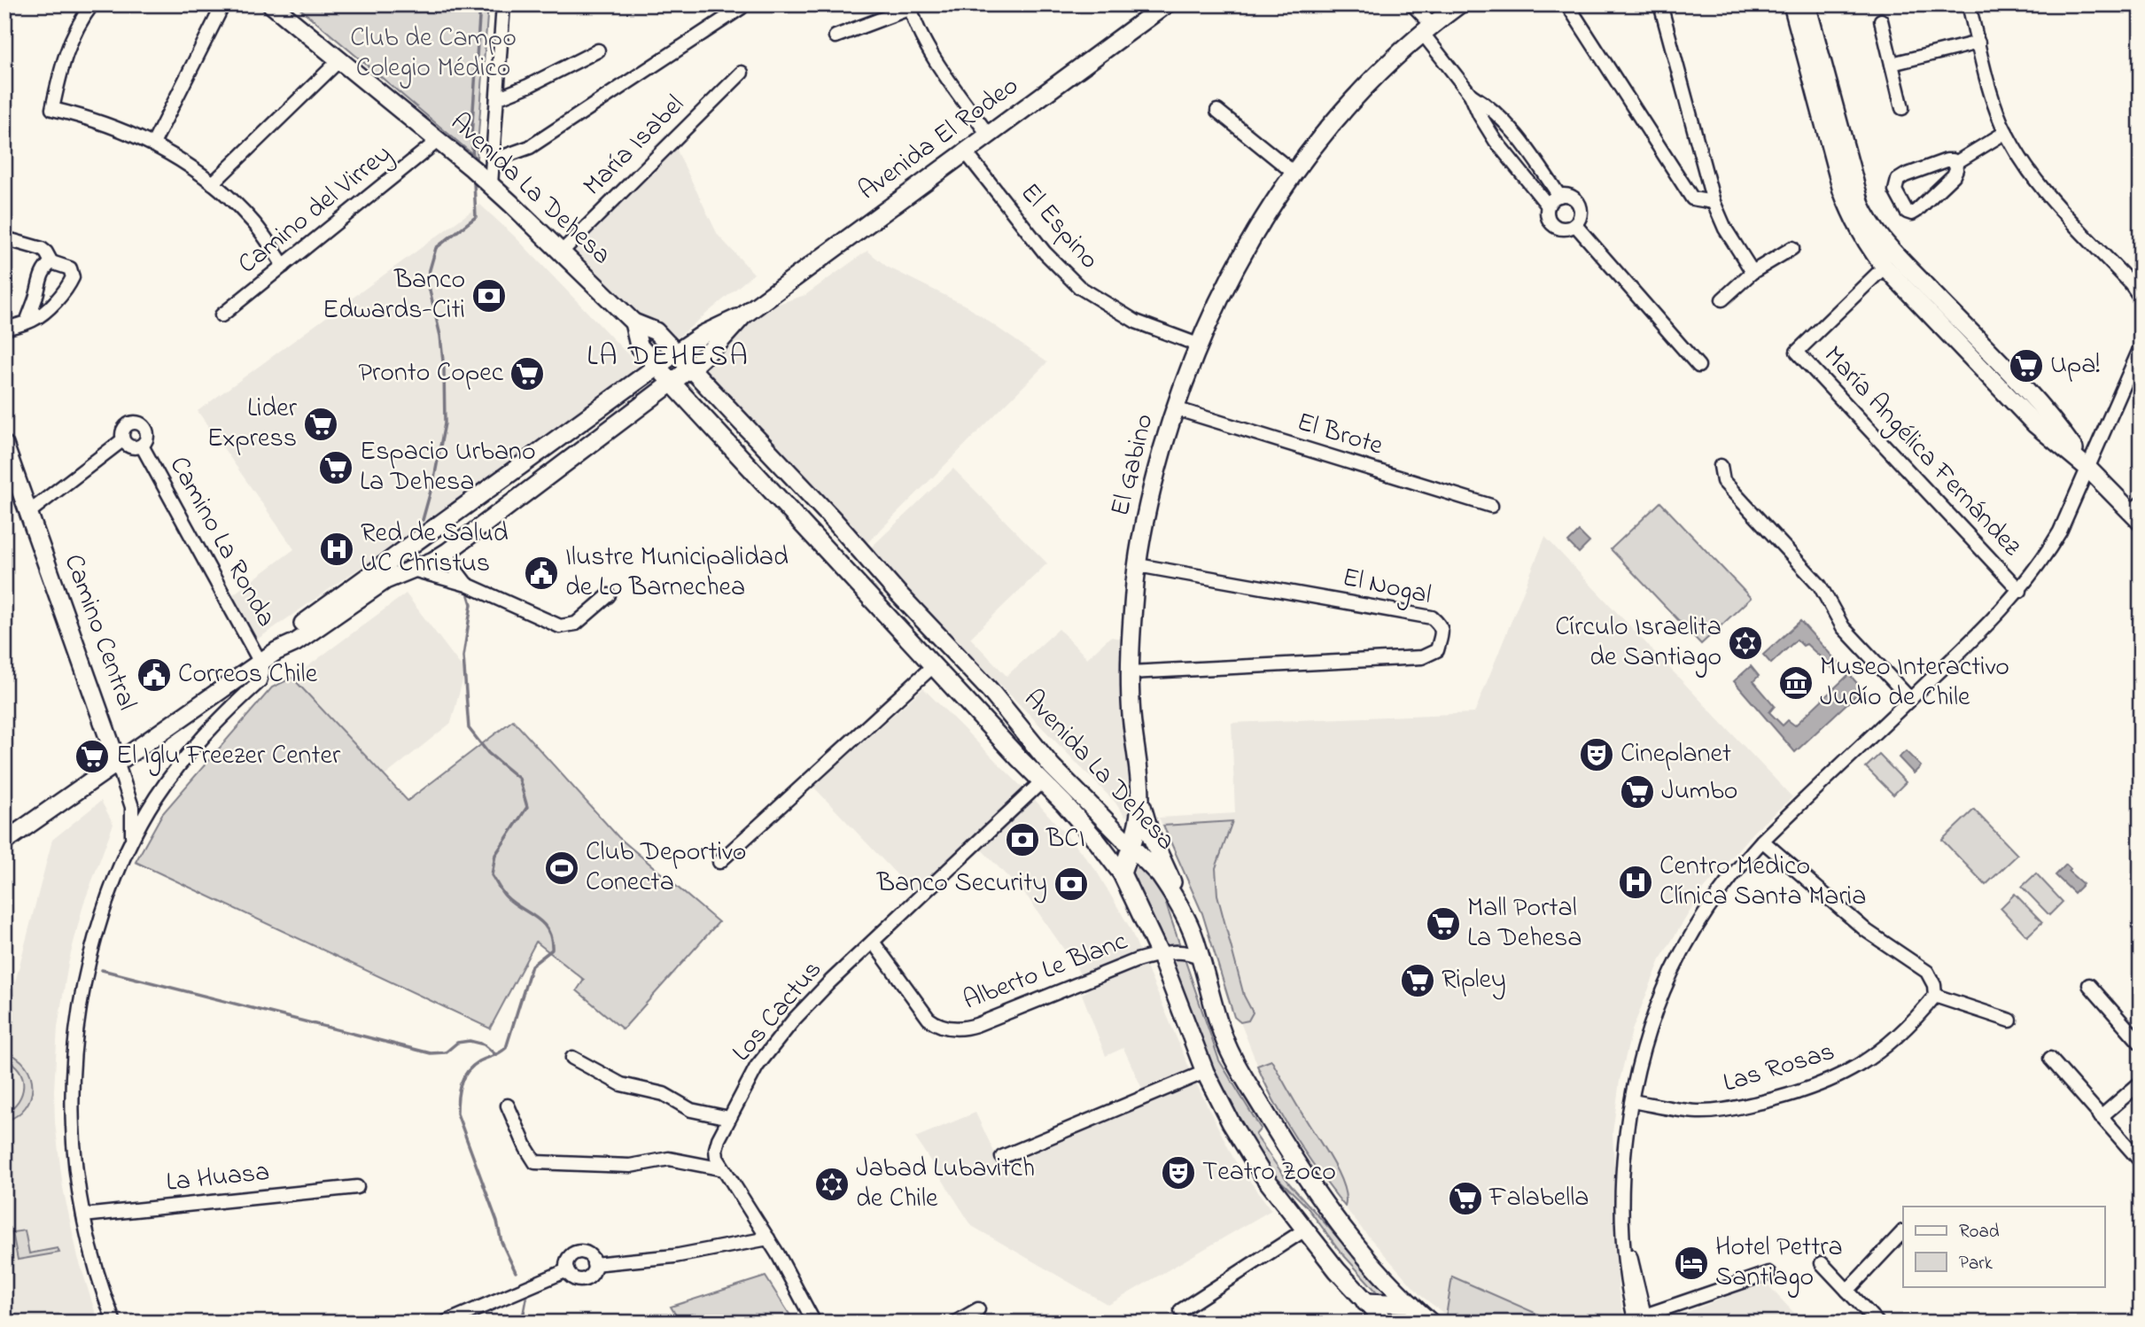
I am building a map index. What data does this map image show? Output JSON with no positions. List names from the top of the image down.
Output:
{
  "streets": {
    "main road": [
      "Avenida El Rodeo",
      "Avenida La Dehesa",
      "El Gabino",
      "Camino Central"
    ],
    "street": [
      "María Isabel",
      "Camino del Virrey",
      "El Espino",
      "El Brote",
      "María Angélica Fernández",
      "Camino La Ronda",
      "El Nogal",
      "Alberto Le Blanc",
      "Los Cactus",
      "Las Rosas",
      "La Huasa"
    ]
  },
  "crossings": [
    ["Avenida El Rodeo", "Avenida La Dehesa"],
    ["Avenida El Rodeo", "El Espino"],
    ["Avenida El Rodeo", "Camino La Ronda"],
    ["Avenida El Rodeo", "Camino Central"],
    ["María Isabel", "Avenida La Dehesa"],
    ["Avenida La Dehesa", "Camino del Virrey"],
    ["Avenida La Dehesa", "El Gabino"],
    ["Avenida La Dehesa", "Alberto Le Blanc"],
    ["Avenida La Dehesa", "Los Cactus"],
    ["El Espino", "El Gabino"],
    ["El Brote", "El Gabino"],
    ["El Gabino", "El Nogal"],
    ["Camino La Ronda", "Camino Central"],
    ["Alberto Le Blanc", "Los Cactus"]
  ],
  "districts": ["LA DEHESA"],
  "parks": ["Club de Campo Colegio Médico"],
  "places": {
    "bank": ["Banco Edwards-Citi", "BCI", "Banco Security"],
    "supermarket": [
      "Upa!",
      "Pronto Copec",
      "Lider Express",
      "Espacio Urbano La Dehesa",
      "El Iglu Freezer Center",
      "Jumbo",
      "Mall Portal La Dehesa",
      "Ripley",
      "Falabella"
    ],
    "hospital": ["Red de Salud UC Christus", "Centro Medico Clínica Santa Maria"],
    "public building": ["Ilustre Municipalidad de Lo Barnechea", "Correos Chile"],
    "synagogue": ["Círculo Israelita de Santiago", "Jabad Lubavitch de Chile"],
    "museum": ["Museo Interactivo Judío de Chile"],
    "theatre": ["Cineplanet", "Teatro Zoco"],
    "sports": ["Club Deportivo Conecta"],
    "hotel": ["Hotel Pettra Santiago"]
  },
  "legend": ["Road", "Park"]
}
